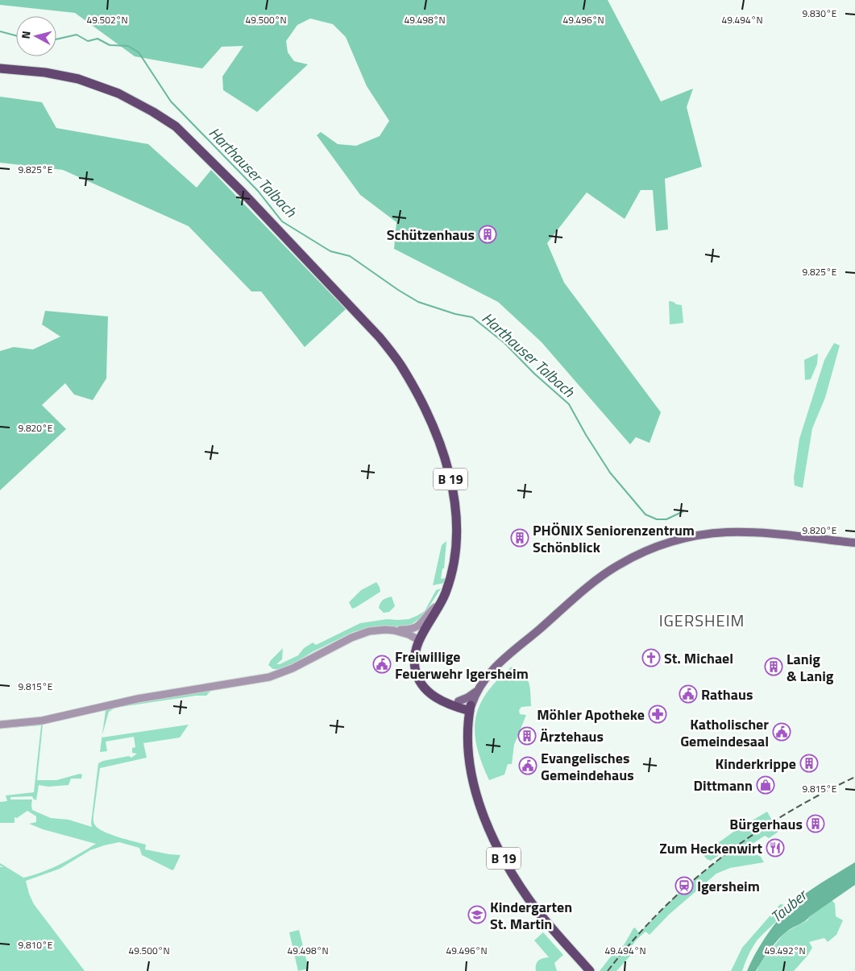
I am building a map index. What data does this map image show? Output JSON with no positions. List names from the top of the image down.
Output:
{
  "streets": {
    "main road": ["B 19"]
  },
  "districts": ["IGERSHEIM"],
  "water": ["Harthauser Talbach", "Tauber"],
  "places": {
    "building": [
      "Schützenhaus",
      "PHÖNIX Seniorenzentrum Schönblick",
      "Lanig & Lanig",
      "Ärztehaus",
      "Kinderkrippe",
      "Bürgerhaus"
    ],
    "church": ["St. Michael"],
    "public building": [
      "Freiwillige Feuerwehr Igersheim",
      "Rathaus",
      "Katholischer Gemeindesaal",
      "Evangelisches Gemeindehaus"
    ],
    "pharmacy": ["Möhler Apotheke"],
    "shop": ["Dittmann"],
    "restaurant": ["Zum Heckenwirt"],
    "station": ["Igersheim"],
    "school or university": ["Kindergarten St. Martin"]
  },
  "north": "left",
  "coordinates": [
    "9.830°E",
    "49.502°N",
    "49.500°N",
    "49.498°N",
    "49.496°N",
    "49.494°N",
    "9.825°E",
    "9.820°E",
    "9.815°E",
    "9.810°E",
    "49.492°N"
  ]
}
